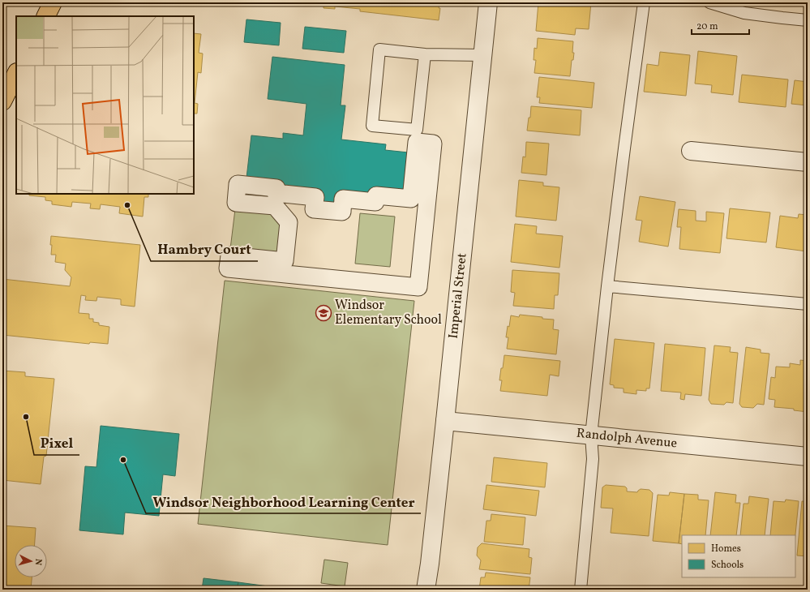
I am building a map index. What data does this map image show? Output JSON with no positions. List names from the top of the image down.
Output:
{
  "streets": {
    "street": ["Imperial Street", "Randolph Avenue"]
  },
  "crossings": [
    ["Imperial Street", "Randolph Avenue"]
  ],
  "places": {
    "other": ["Hambry Court", "Pixel", "Windsor Neighborhood Learning Center"],
    "school or university": ["Windsor Elementary School"]
  },
  "legend": ["Homes", "Schools"],
  "scale_bar": "20 m",
  "north": "right"
}
